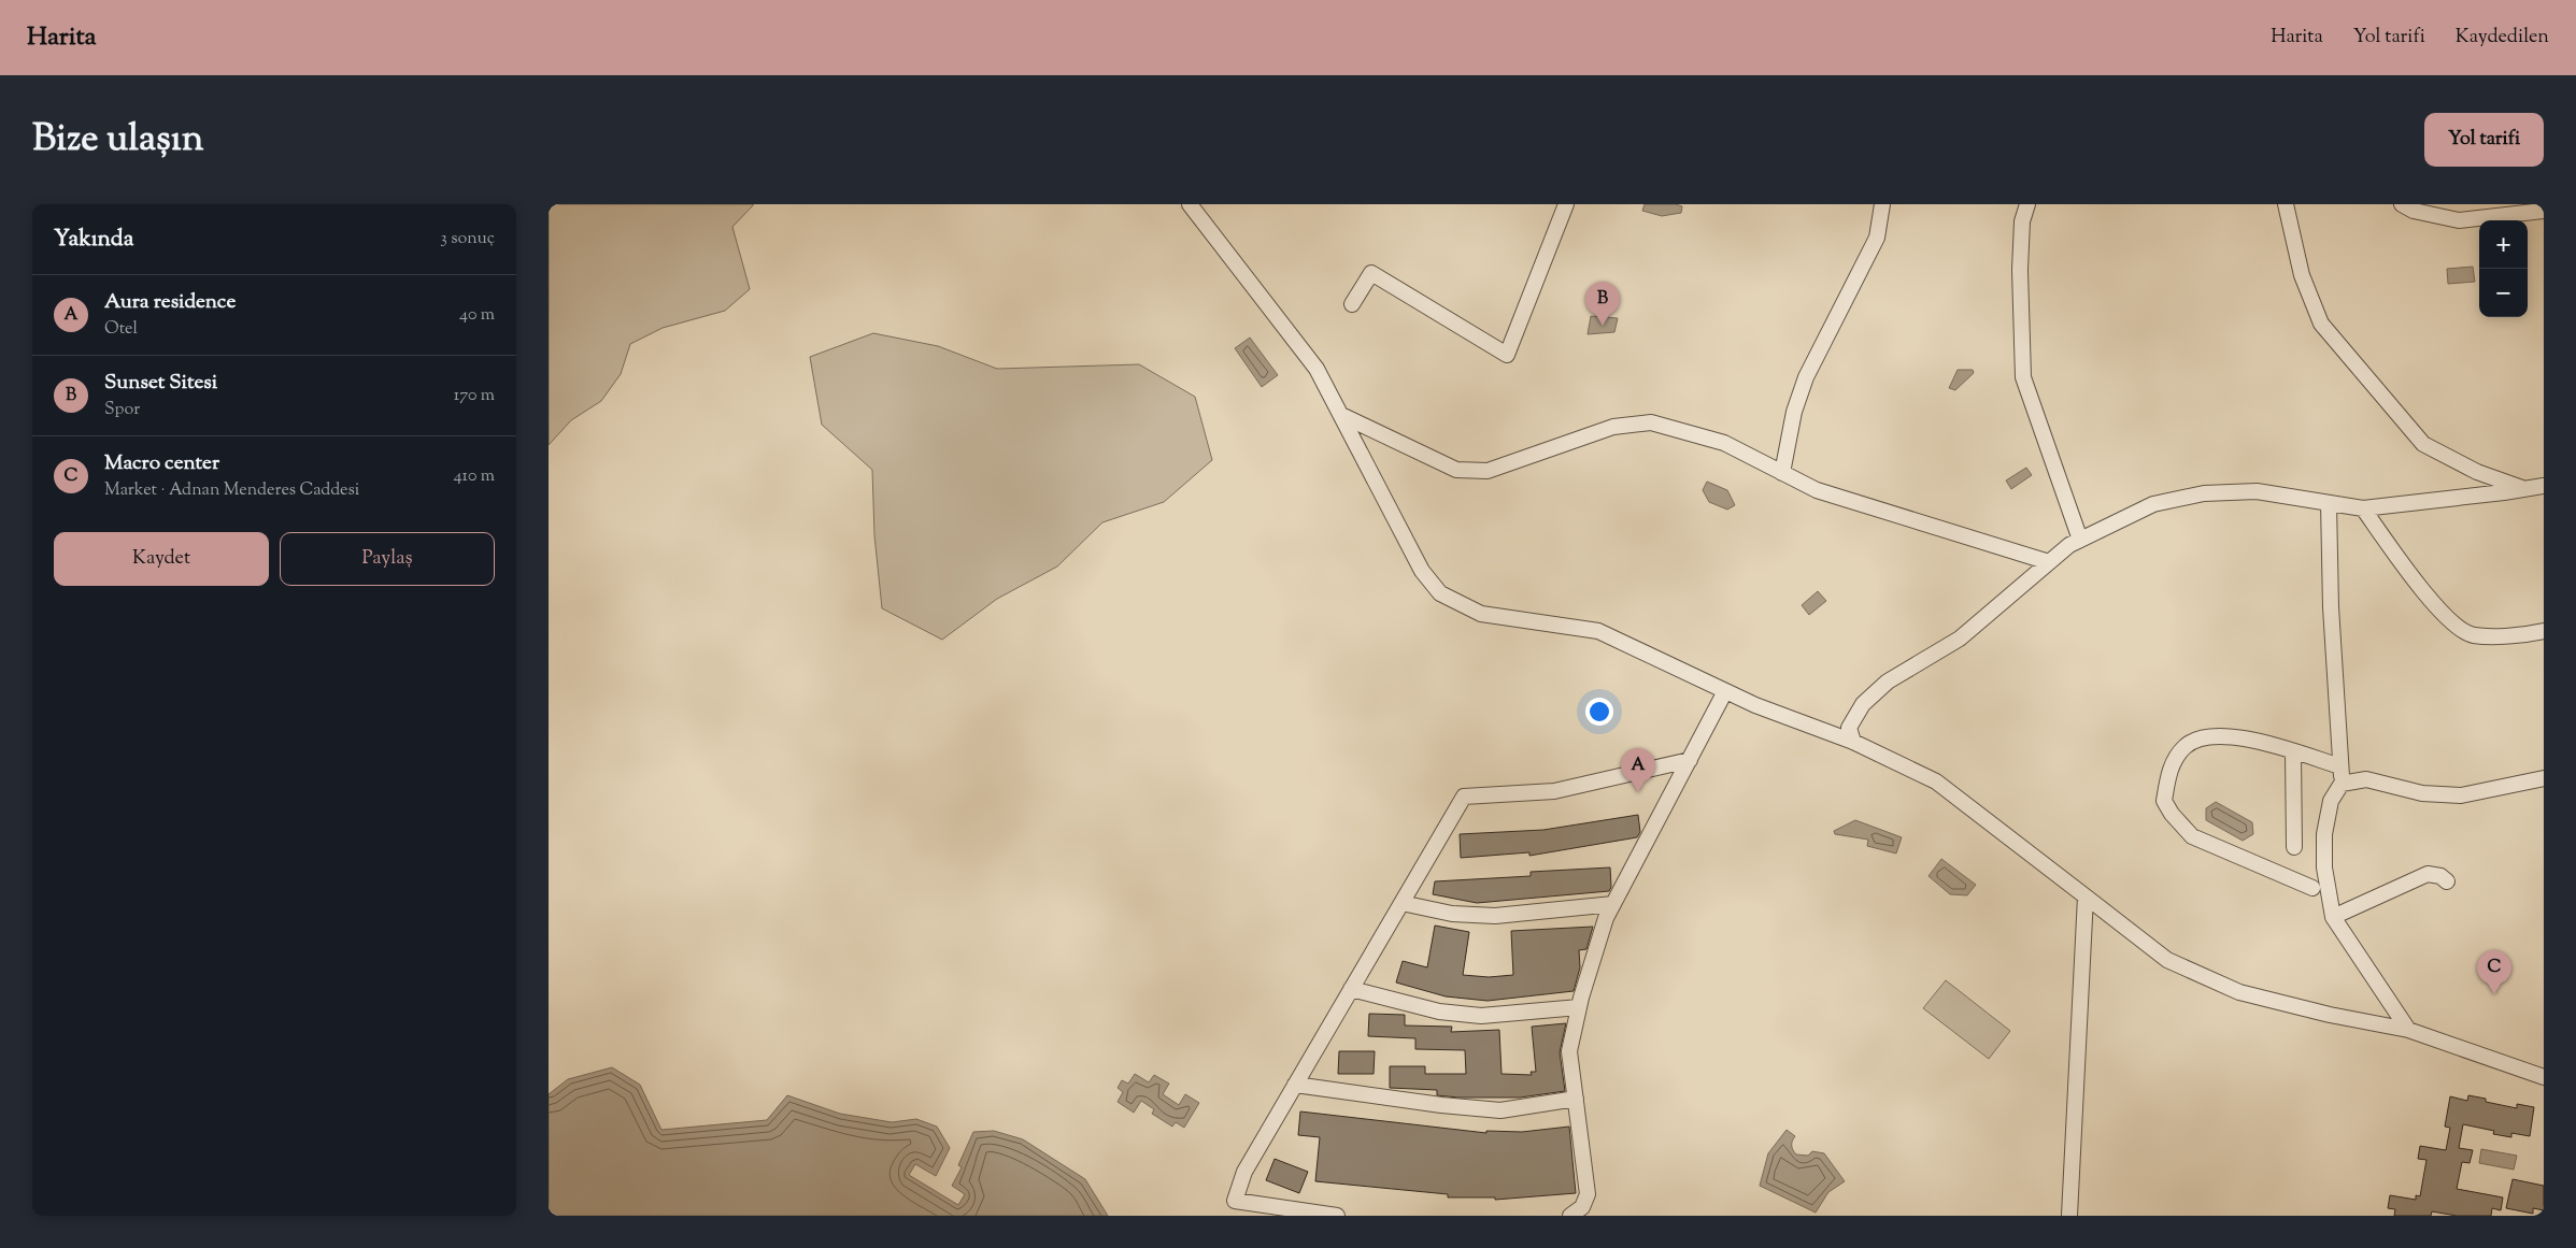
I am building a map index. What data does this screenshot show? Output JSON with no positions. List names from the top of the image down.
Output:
{
  "page": {
    "header": "Harita",
    "nav": ["Harita", "Yol tarifi", "Kaydedilen"],
    "title": "Bize ulaşın",
    "buttons": [
      "Yol tarifi",
      ["Kaydet", "Paylaş"]
    ],
    "heading": ["Yakında", "3 sonuç"],
    "map_buttons": ["+", "−"],
    "list": [
      {
        "mark": "A",
        "name": "Aura residence",
        "note": "Otel",
        "value": "40 m"
      },
      {
        "mark": "B",
        "name": "Sunset Sitesi",
        "note": "Spor",
        "value": "170 m"
      },
      {
        "mark": "C",
        "name": "Macro center",
        "note": "Market · Adnan Menderes Caddesi",
        "value": "410 m"
      }
    ],
    "pins": ["B", "A", "C"]
  }
}
